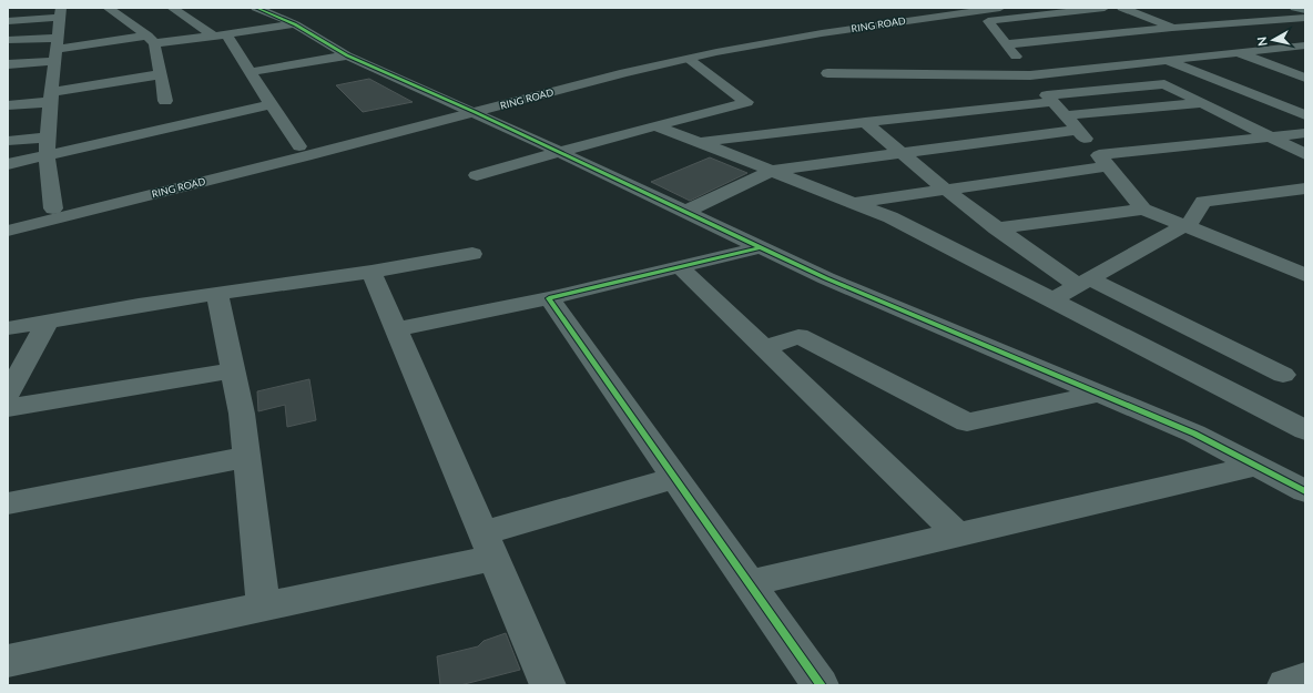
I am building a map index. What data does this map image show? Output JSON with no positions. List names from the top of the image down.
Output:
{
  "streets": {
    "highway": ["RING ROAD"]
  },
  "north": "left"
}
